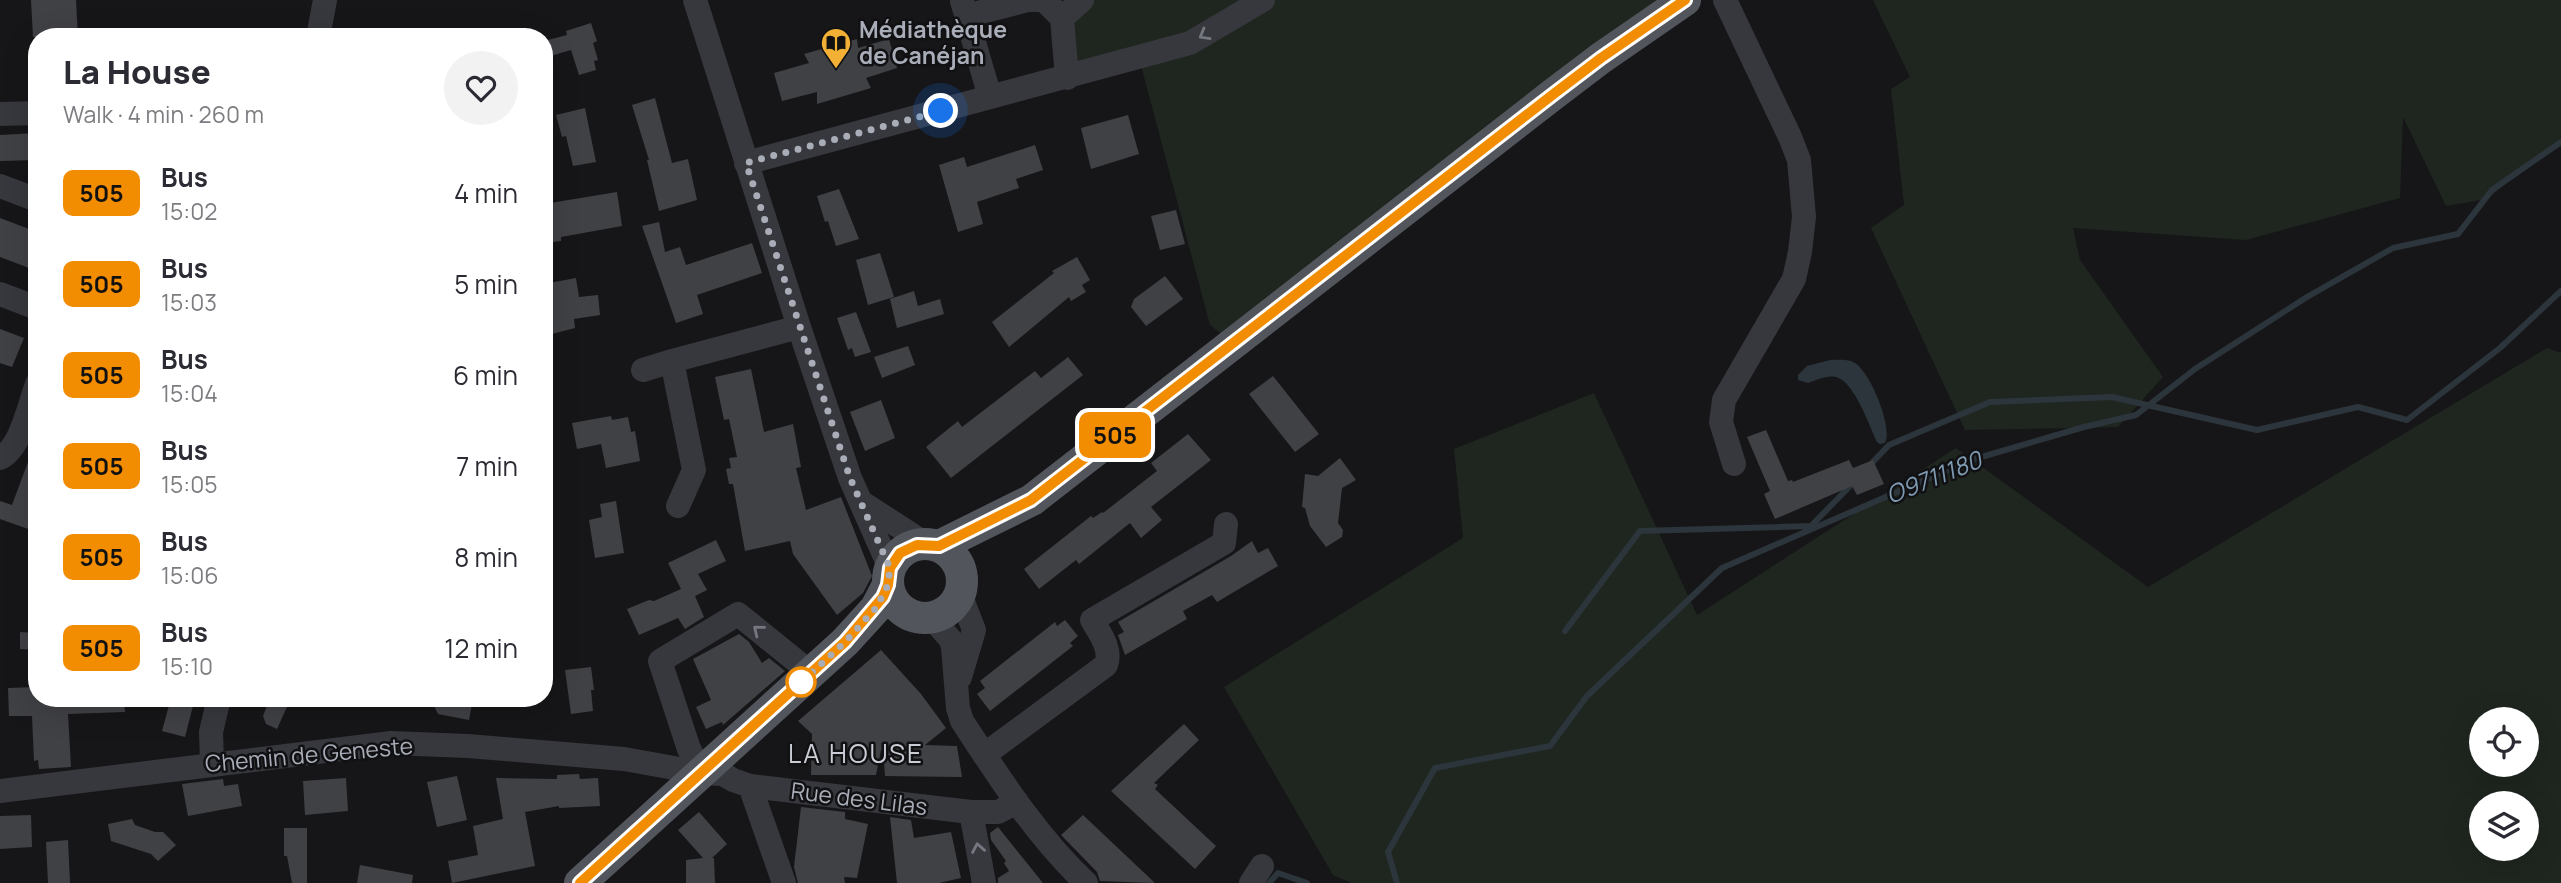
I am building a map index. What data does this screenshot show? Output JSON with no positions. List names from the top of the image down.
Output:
{
  "streets": {
    "street": ["Chemin de Geneste", "Rue des Lilas"]
  },
  "crossings": [
    ["Chemin de Geneste", "Rue des Lilas"]
  ],
  "districts": ["LA HOUSE"],
  "water": ["O9711180"],
  "places": {
    "library": ["Médiathèque de Canéjan"]
  },
  "lines": ["bus line 505"],
  "page": {
    "on_map": "505",
    "heading": ["La House", "Walk · 4 min · 260 m"],
    "list": [
      {
        "mark": "505",
        "name": "Bus",
        "note": "15:02",
        "value": "4 min"
      },
      {
        "mark": "505",
        "name": "Bus",
        "note": "15:03",
        "value": "5 min"
      },
      {
        "mark": "505",
        "name": "Bus",
        "note": "15:04",
        "value": "6 min"
      },
      {
        "mark": "505",
        "name": "Bus",
        "note": "15:05",
        "value": "7 min"
      },
      {
        "mark": "505",
        "name": "Bus",
        "note": "15:06",
        "value": "8 min"
      },
      {
        "mark": "505",
        "name": "Bus",
        "note": "15:10",
        "value": "12 min"
      }
    ]
  }
}
